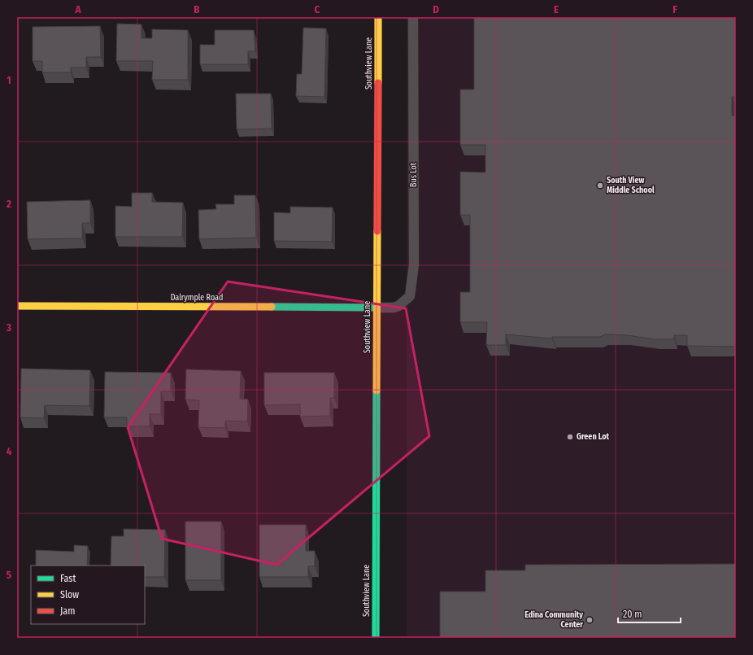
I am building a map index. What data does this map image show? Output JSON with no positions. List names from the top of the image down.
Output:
{
  "streets": {
    "street": ["Southview Lane", "Dalrymple Road"],
    "lane": ["Bus Lot"]
  },
  "crossings": [
    ["Southview Lane", "Bus Lot"],
    ["Southview Lane", "Dalrymple Road"],
    ["Bus Lot", "Dalrymple Road"]
  ],
  "places": ["South View Middle School", "Green Lot", "Edina Community Center"],
  "legend": ["Fast", "Slow", "Jam"],
  "scale_bar": "20 m",
  "grid": {
    "columns": [
      "A",
      "B",
      "C",
      "D",
      "E",
      "F"
    ],
    "rows": [
      "1",
      "2",
      "3",
      "4",
      "5"
    ]
  }
}
